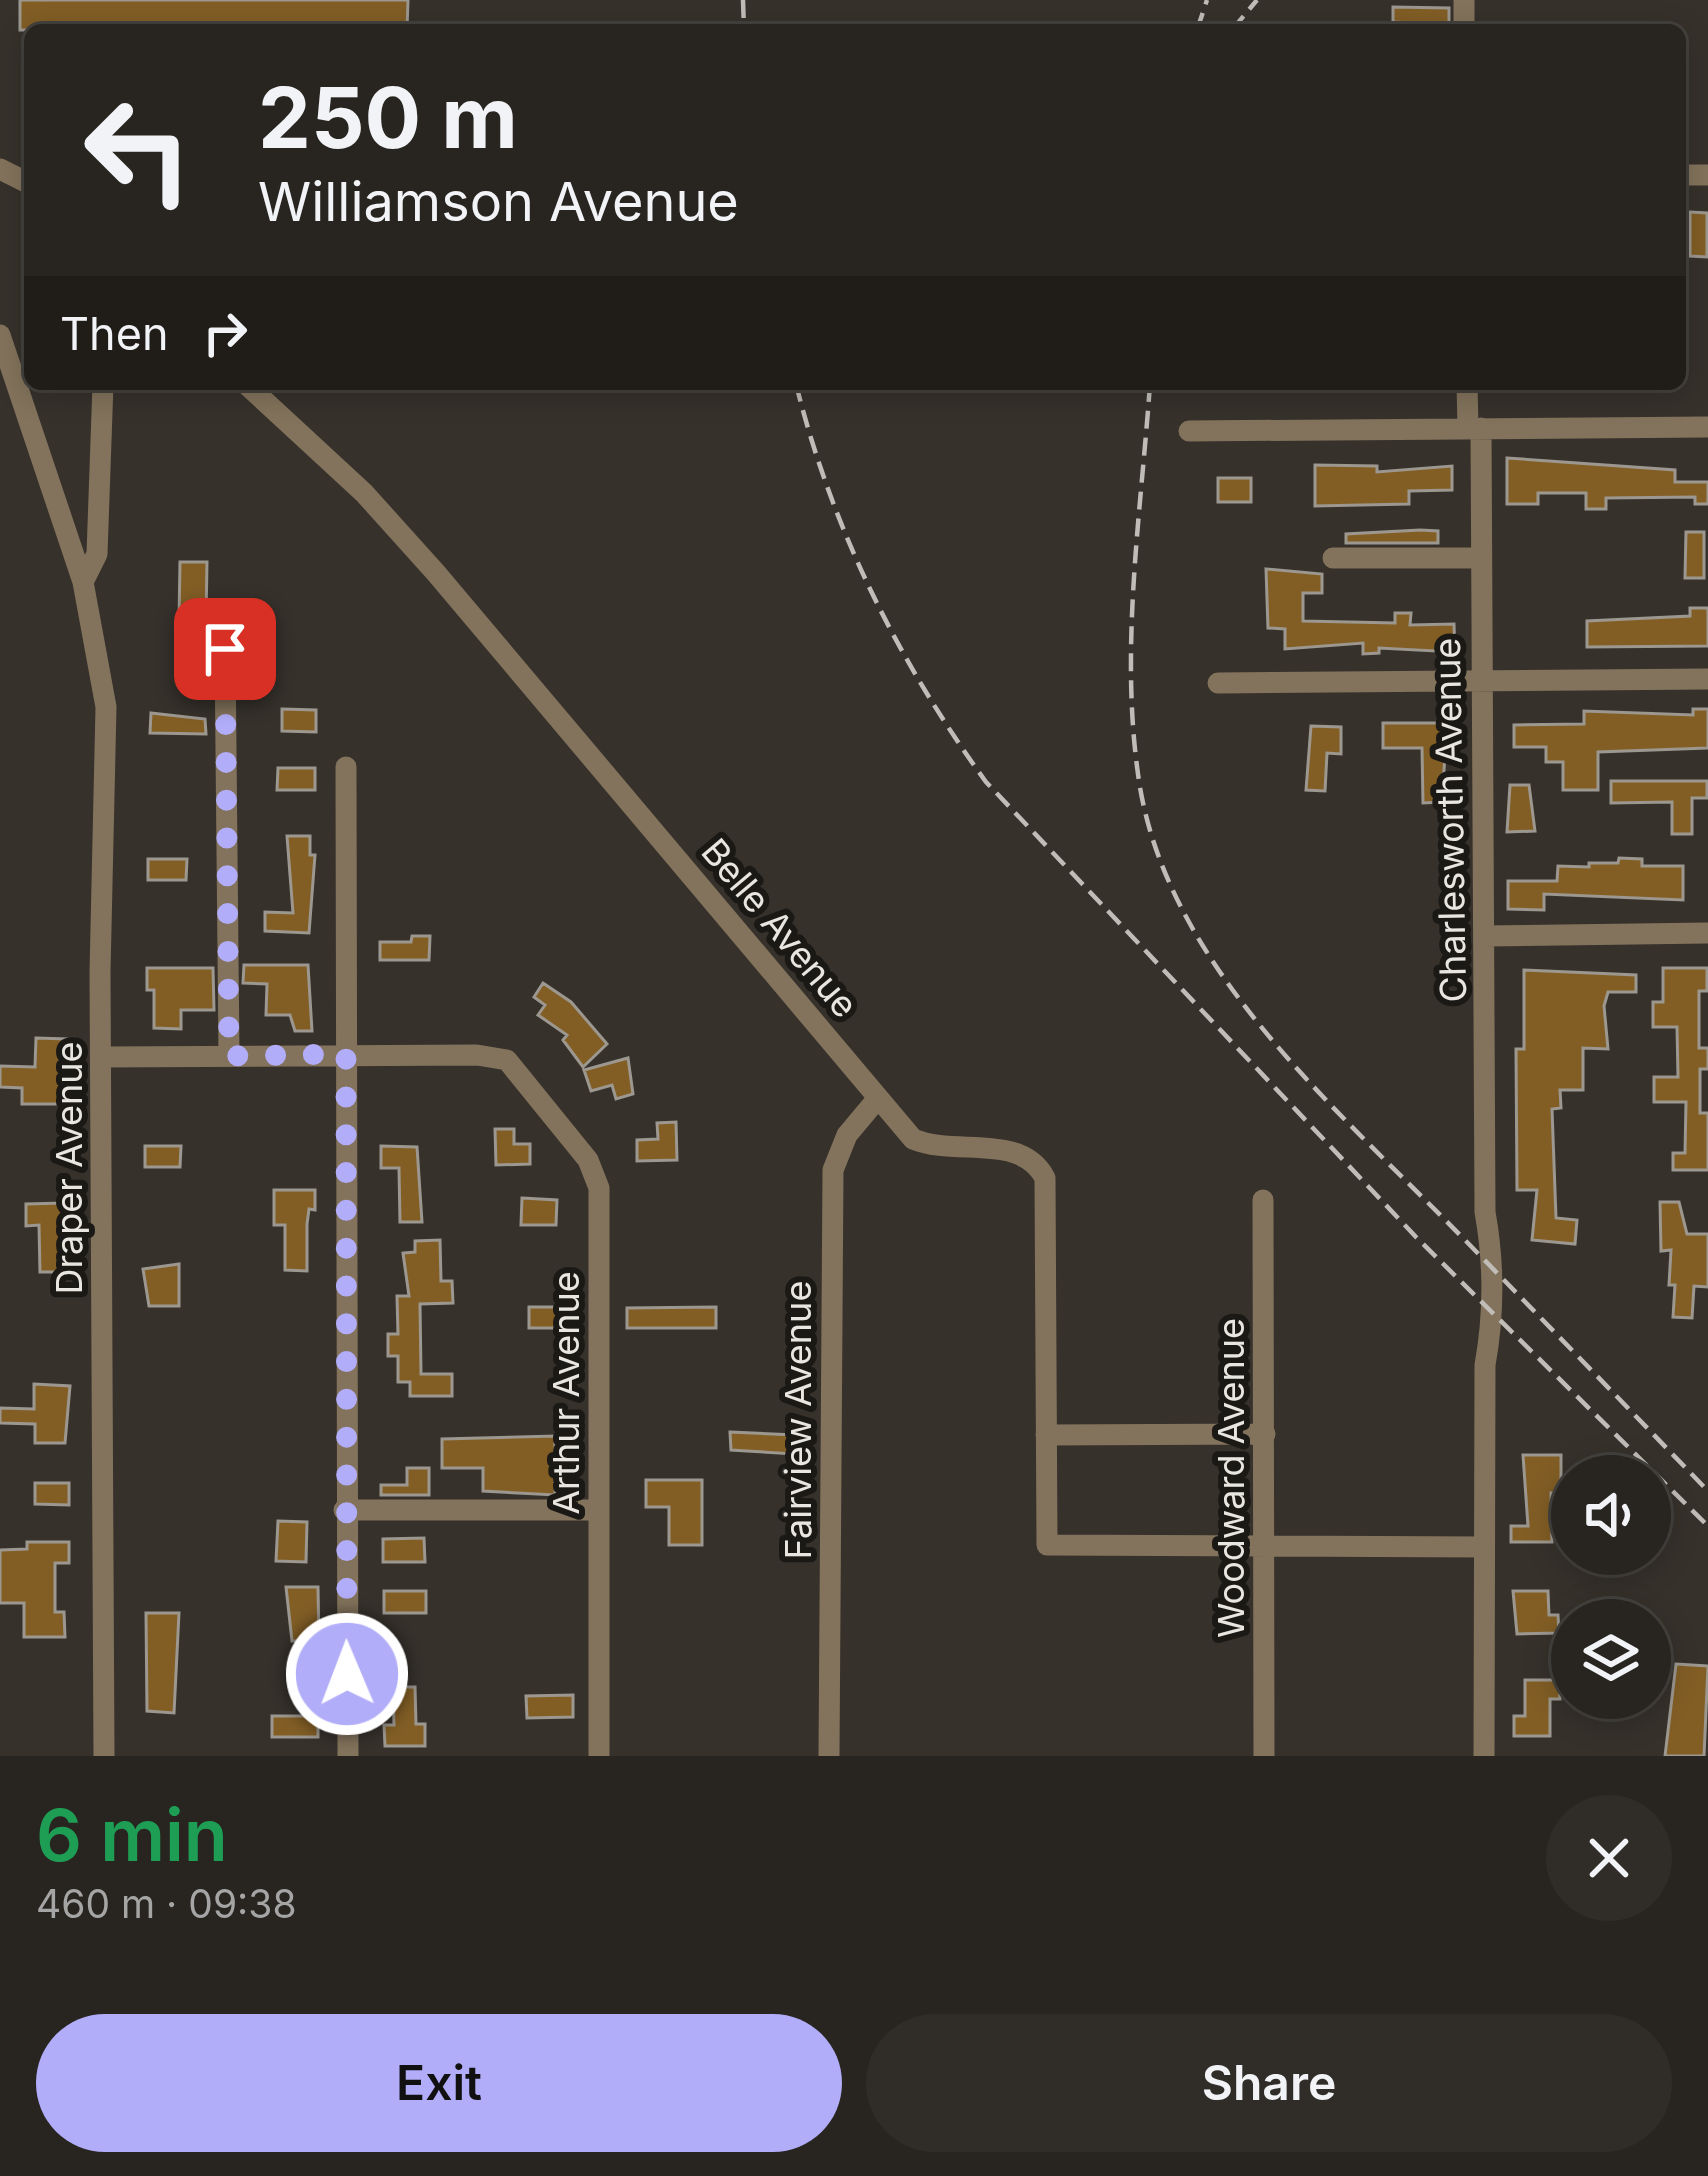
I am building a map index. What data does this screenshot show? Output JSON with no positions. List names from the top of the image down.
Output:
{
  "streets": {
    "street": [
      "Charlesworth Avenue",
      "Belle Avenue",
      "Draper Avenue",
      "Arthur Avenue",
      "Fairview Avenue",
      "Woodward Avenue"
    ]
  },
  "crossings": [
    ["Belle Avenue", "Fairview Avenue"],
    ["Belle Avenue", "Woodward Avenue"]
  ],
  "page": {
    "turn": ["250 m", "Williamson Avenue"],
    "then": "Then",
    "heading": ["6 min", "460 m · 09:38"],
    "buttons": ["Exit", "Share"]
  }
}
